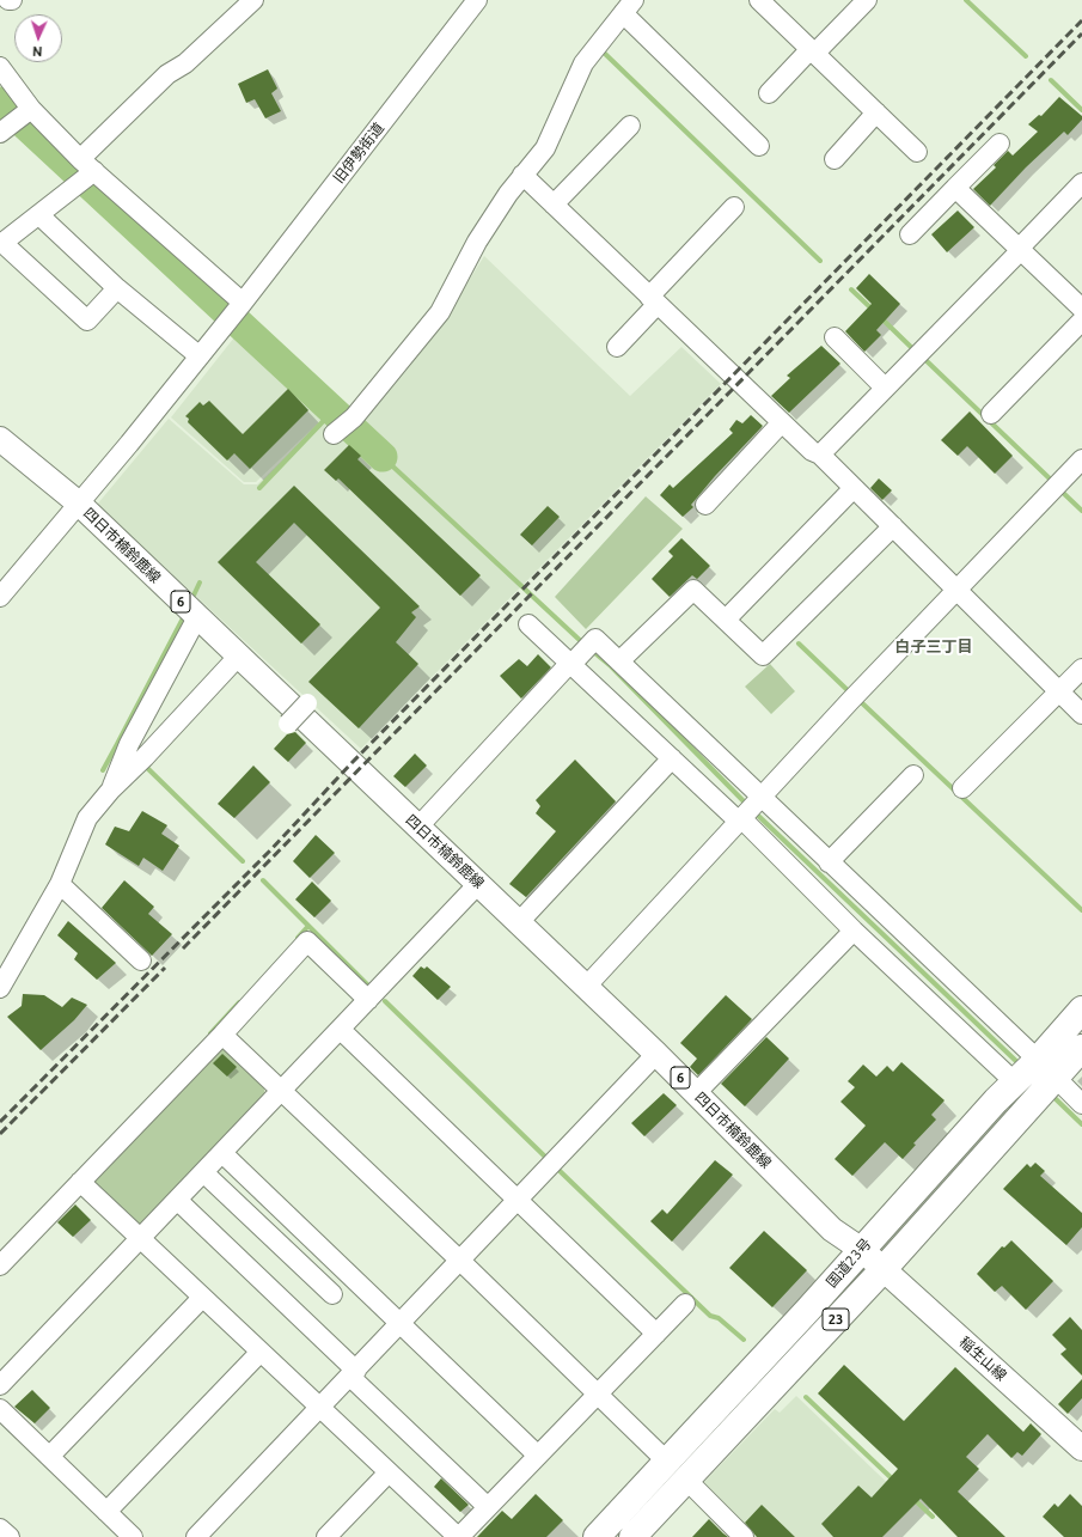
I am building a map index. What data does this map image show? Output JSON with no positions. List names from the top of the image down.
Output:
{
  "streets": {
    "highway": ["国道23号", "23"],
    "main road": ["四日市楠鈴鹿線", "6", "稲生山線"],
    "street": ["旧伊勢街道"]
  },
  "crossings": [
    ["旧伊勢街道", "四日市楠鈴鹿線"],
    ["四日市楠鈴鹿線", "国道23号"],
    ["四日市楠鈴鹿線", "稲生山線"],
    ["国道23号", "稲生山線"]
  ],
  "districts": ["白子三丁目"],
  "north": "bottom"
}
